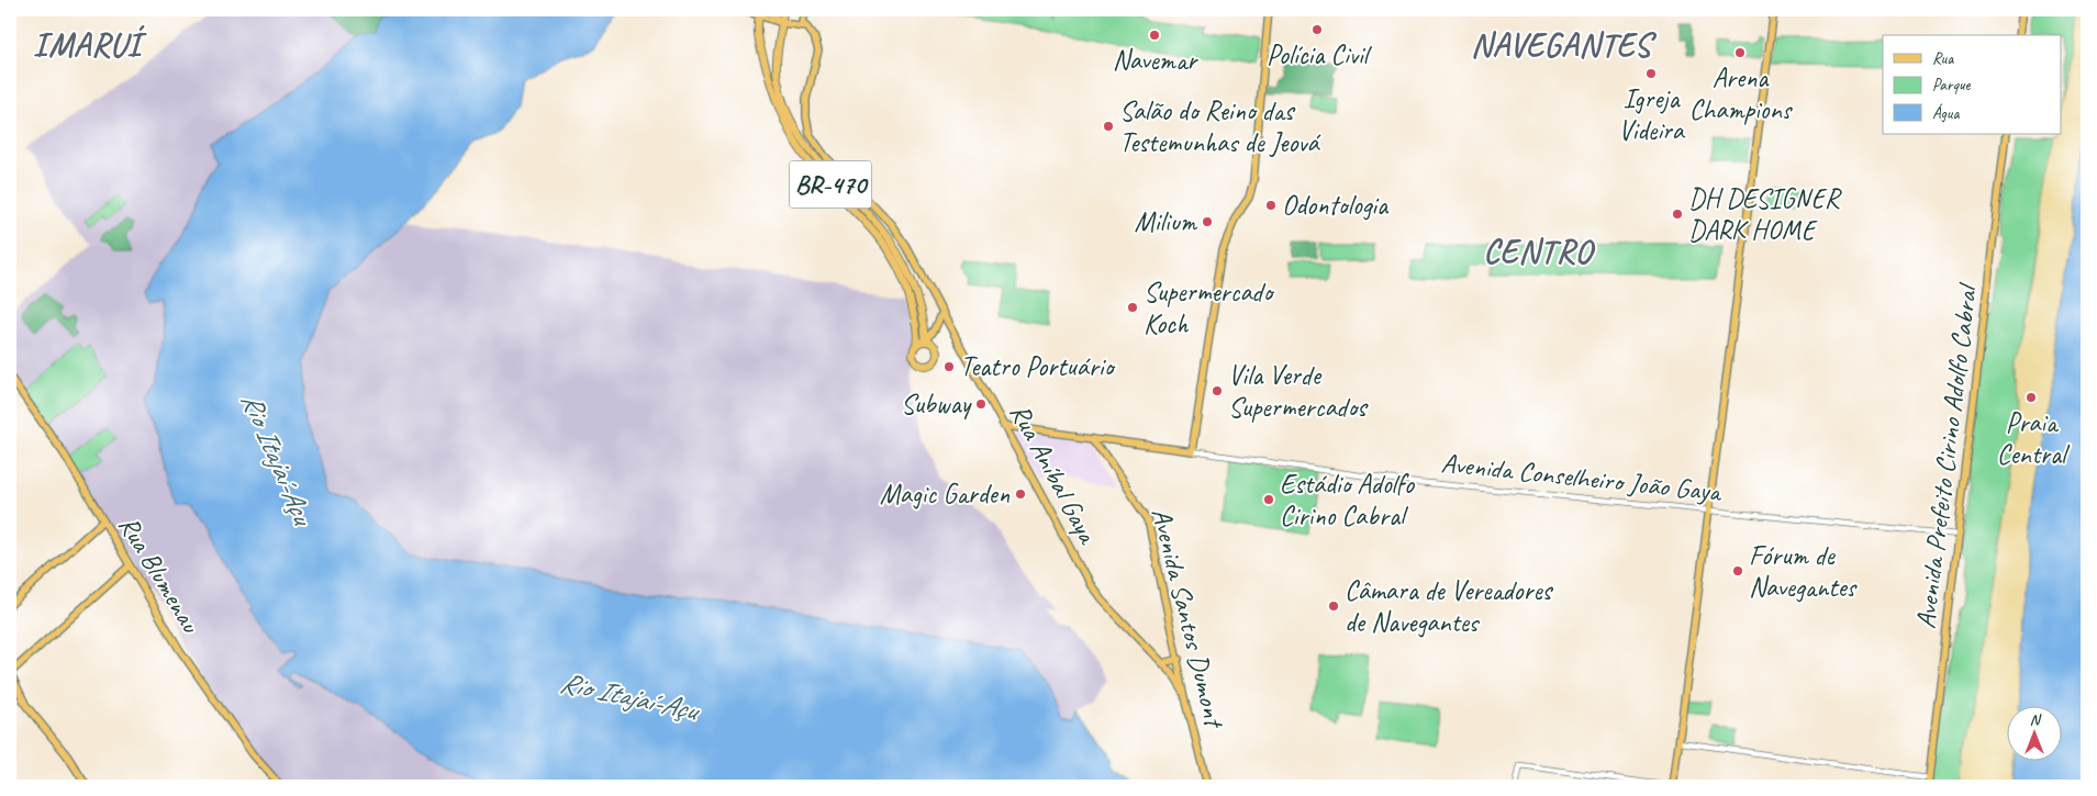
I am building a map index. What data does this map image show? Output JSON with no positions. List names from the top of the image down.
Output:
{
  "streets": {
    "highway": ["BR-470"],
    "main road": [
      "Avenida Prefeito Cirino Adolfo Cabral",
      "Rua Aníbal Gaya",
      "Avenida Conselheiro João Gaya",
      "Rua Blumenau",
      "Avenida Santos Dumont"
    ]
  },
  "crossings": [
    ["Avenida Prefeito Cirino Adolfo Cabral", "Avenida Conselheiro João Gaya"],
    ["Rua Aníbal Gaya", "Avenida Conselheiro João Gaya"],
    ["Rua Aníbal Gaya", "Avenida Santos Dumont"],
    ["Avenida Conselheiro João Gaya", "Avenida Santos Dumont"]
  ],
  "districts": ["IMARUÍ", "NAVEGANTES", "CENTRO"],
  "water": ["Rio Itajaí-Açu"],
  "places": [
    "Polícia Civil",
    "Navemar",
    "Arena Champions",
    "Igreja Videira",
    "Salão do Reino das Testemunhas de Jeová",
    "Odontologia",
    "DH DESIGNER DARK HOME",
    "Milium",
    "Supermercado Koch",
    "Teatro Portuário",
    "Vila Verde Supermercados",
    "Praia Central",
    "Subway",
    "Magic Garden",
    "Estádio Adolfo Cirino Cabral",
    "Fórum de Navegantes",
    "Câmara de Vereadores de Navegantes"
  ],
  "legend": ["Rua", "Parque", "Água"],
  "north": "top"
}
